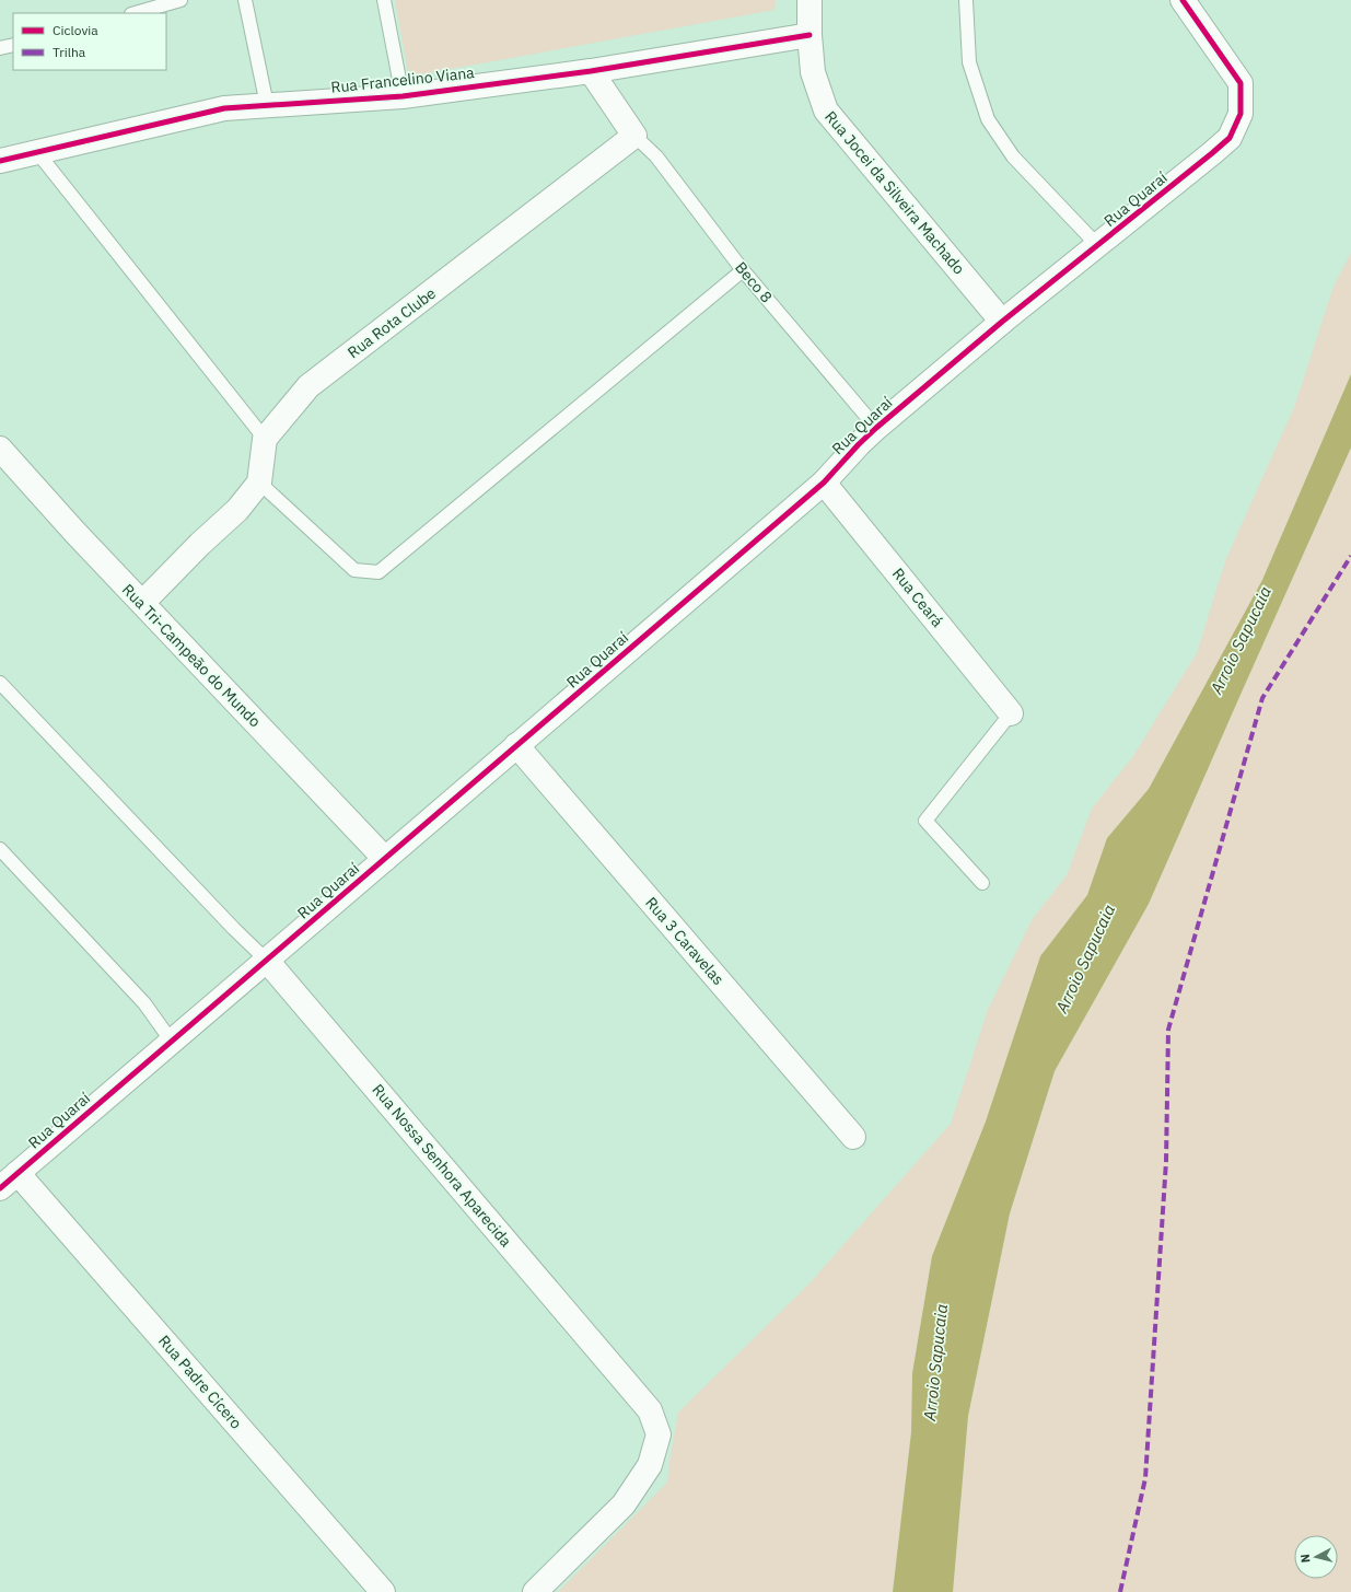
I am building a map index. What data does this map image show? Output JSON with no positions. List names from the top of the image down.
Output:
{
  "streets": {
    "street": [
      "Rua Francelino Viana",
      "Rua Jocei da Silveira Machado",
      "Rua Quaraí",
      "Rua Rota Clube",
      "Rua Ceará",
      "Rua Tri-Campeão do Mundo",
      "Rua 3 Caravelas",
      "Rua Nossa Senhora Aparecida",
      "Rua Padre Cícero"
    ],
    "lane": ["Beco 8"]
  },
  "crossings": [
    ["Rua Francelino Viana", "Rua Jocei da Silveira Machado"],
    ["Rua Jocei da Silveira Machado", "Rua Quaraí"],
    ["Rua Quaraí", "Beco 8"],
    ["Rua Quaraí", "Rua Ceará"],
    ["Rua Quaraí", "Rua Tri-Campeão do Mundo"],
    ["Rua Quaraí", "Rua 3 Caravelas"],
    ["Rua Quaraí", "Rua Nossa Senhora Aparecida"],
    ["Rua Quaraí", "Rua Padre Cícero"],
    ["Beco 8", "Rua Rota Clube"]
  ],
  "water": ["Arroio Sapucaia"],
  "legend": ["Ciclovia", "Trilha"],
  "north": "left"
}
